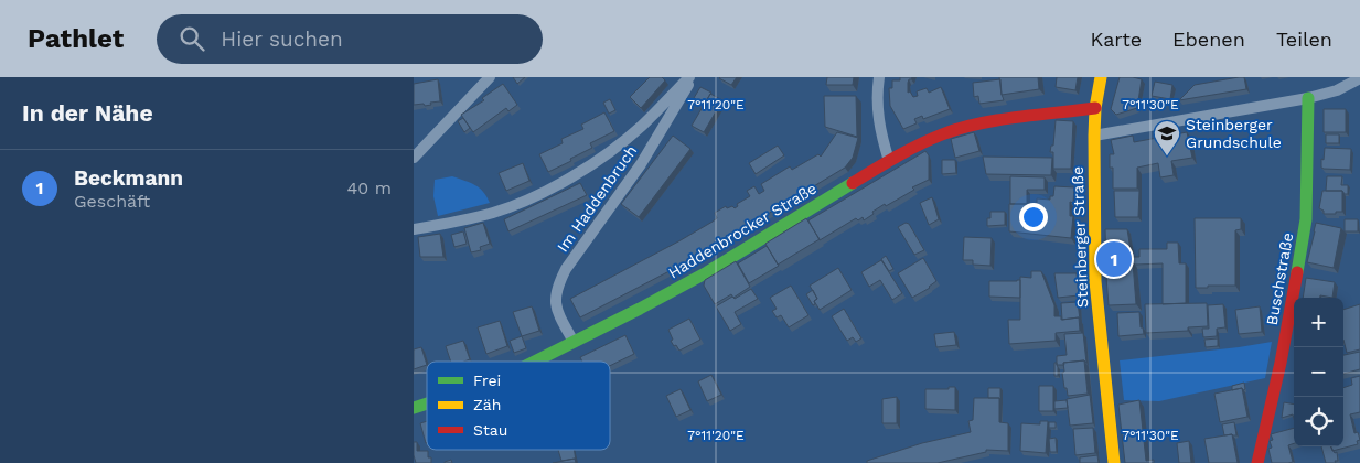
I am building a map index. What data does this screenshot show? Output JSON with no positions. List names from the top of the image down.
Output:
{
  "streets": {
    "street": [
      "Im Haddenbruch",
      "Haddenbrocker Straße",
      "Steinberger Straße",
      "Buschstraße"
    ]
  },
  "crossings": [
    ["Im Haddenbruch", "Haddenbrocker Straße"],
    ["Haddenbrocker Straße", "Steinberger Straße"]
  ],
  "places": {
    "school or university": ["Steinberger Grundschule"]
  },
  "legend": ["Frei", "Zäh", "Stau"],
  "page": {
    "header": "Pathlet",
    "search": "Hier suchen",
    "nav": ["Karte", "Ebenen", "Teilen"],
    "heading": "In der Nähe",
    "list": [
      {
        "mark": "1",
        "name": "Beckmann",
        "note": "Geschäft",
        "value": "40 m"
      }
    ],
    "pins": "1",
    "map_buttons": ["+", "−"]
  },
  "coordinates": ["7°11'20\"E", "7°11'30\"E"]
}
